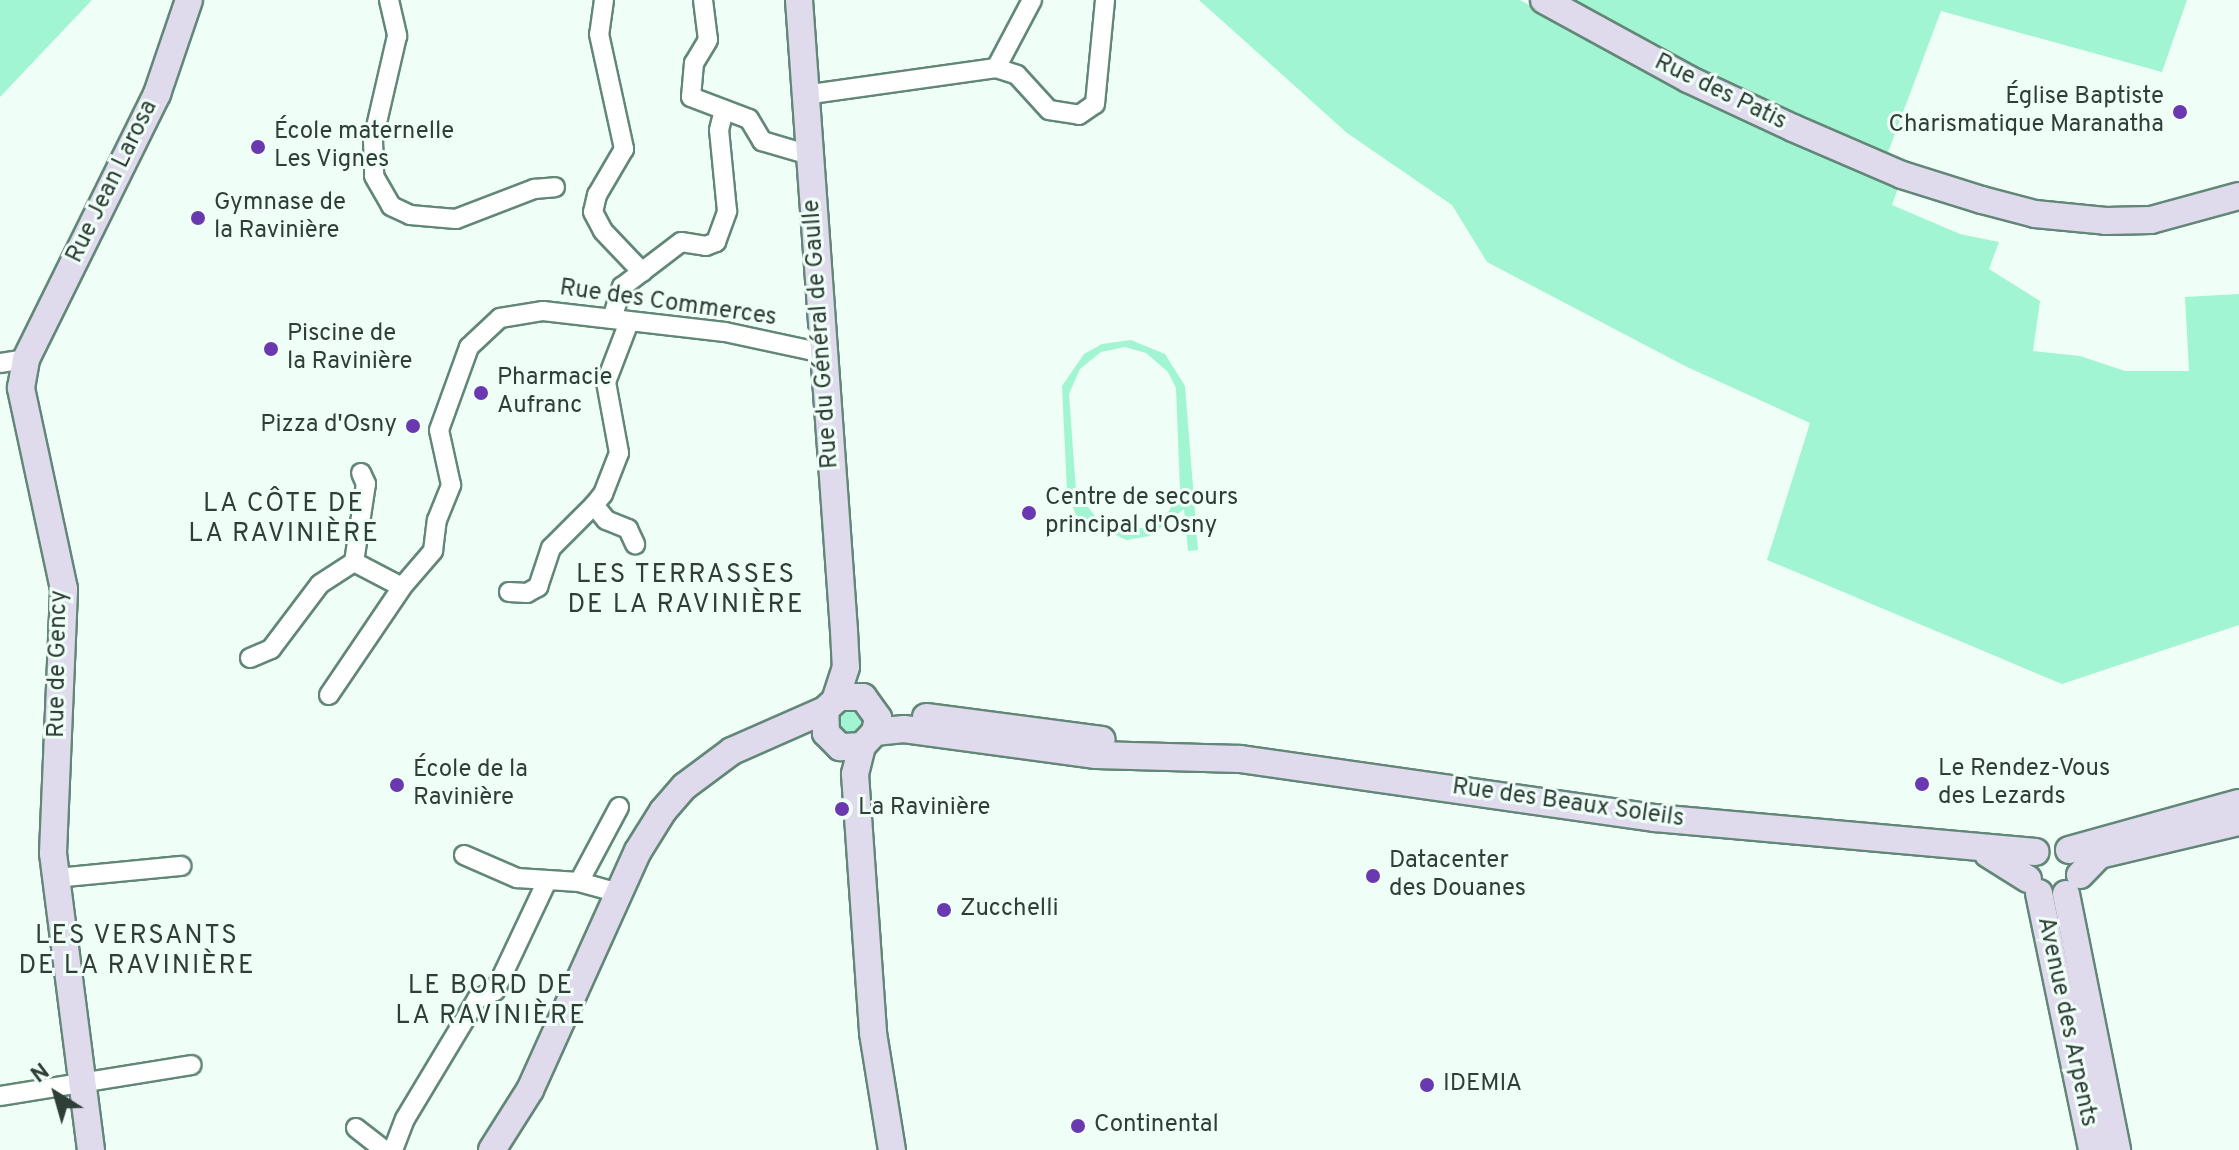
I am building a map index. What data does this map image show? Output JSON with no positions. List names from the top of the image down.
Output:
{
  "streets": {
    "main road": [
      "Rue des Patis",
      "Rue Jean Larosa",
      "Rue du Général de Gaulle",
      "Rue de Gency",
      "Rue des Beaux Soleils",
      "Avenue des Arpents"
    ],
    "street": ["Rue des Commerces"]
  },
  "crossings": [
    ["Rue Jean Larosa", "Rue de Gency"],
    ["Rue des Commerces", "Rue du Général de Gaulle"],
    ["Rue du Général de Gaulle", "Rue des Beaux Soleils"],
    ["Rue des Beaux Soleils", "Avenue des Arpents"]
  ],
  "districts": [
    "LA CÔTE DE LA RAVINIÈRE",
    "LES TERRASSES DE LA RAVINIÈRE",
    "LES VERSANTS DE LA RAVINIÈRE",
    "LE BORD DE LA RAVINIÈRE"
  ],
  "places": [
    "Église Baptiste Charismatique Maranatha",
    "École maternelle Les Vignes",
    "Gymnase de la Ravinière",
    "Piscine de la Ravinière",
    "Pharmacie Aufranc",
    "Pizza d'Osny",
    "Centre de secours principal d'Osny",
    "Le Rendez-Vous des Lezards",
    "École de la Ravinière",
    "La Ravinière",
    "Datacenter des Douanes",
    "Zucchelli",
    "IDEMIA",
    "Continental"
  ],
  "north": "top left"
}
